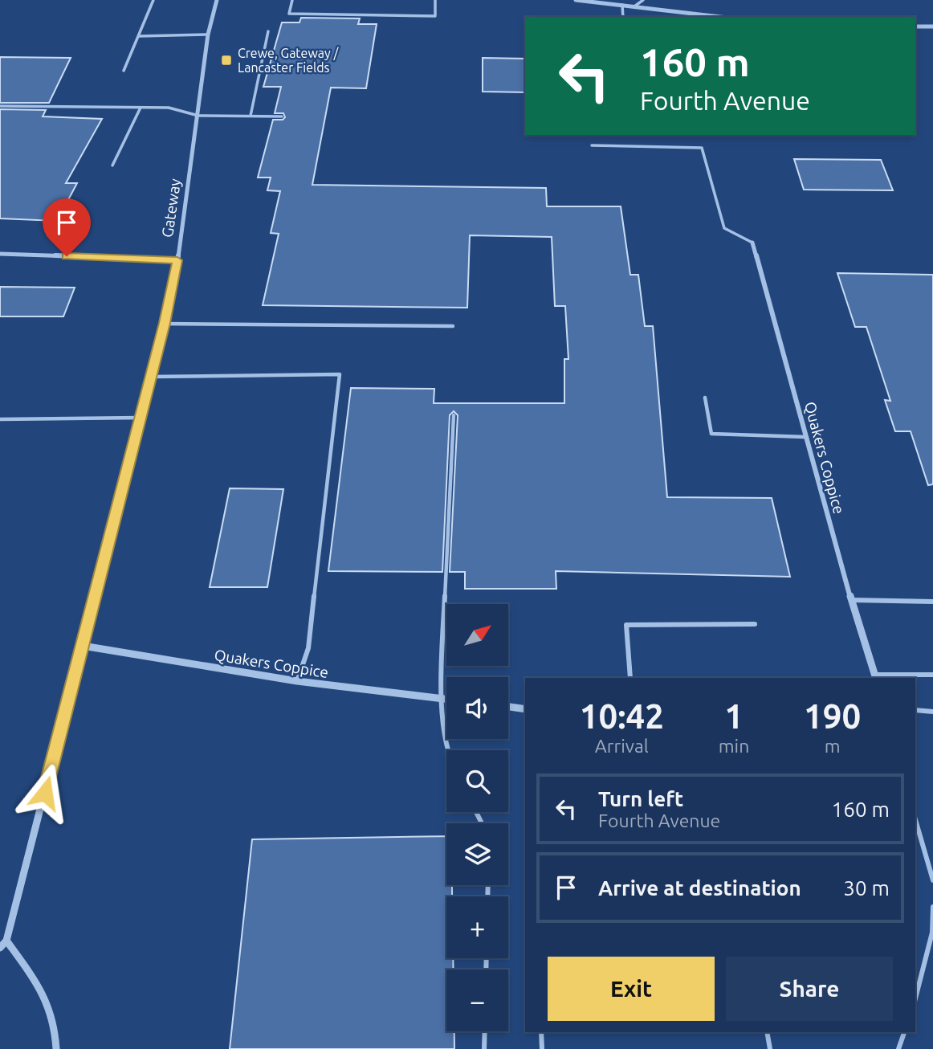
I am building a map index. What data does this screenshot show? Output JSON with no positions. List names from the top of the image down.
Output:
{
  "streets": {
    "street": ["Gateway", "Quakers Coppice"]
  },
  "crossings": [
    ["Gateway", "Quakers Coppice"]
  ],
  "places": {
    "transit": ["Crewe, Gateway / Lancaster Fields"]
  },
  "north": "top right",
  "page": {
    "turn": ["160 m", "Fourth Avenue"],
    "map_buttons": ["+", "−"],
    "eta": [
      "10:42",
      "Arrival",
      "1",
      "min",
      "190",
      "m"
    ],
    "list": [
      {
        "name": "Turn left",
        "note": "Fourth Avenue",
        "value": "160 m"
      },
      {
        "name": "Arrive at destination",
        "value": "30 m"
      }
    ],
    "buttons": ["Exit", "Share"]
  }
}
